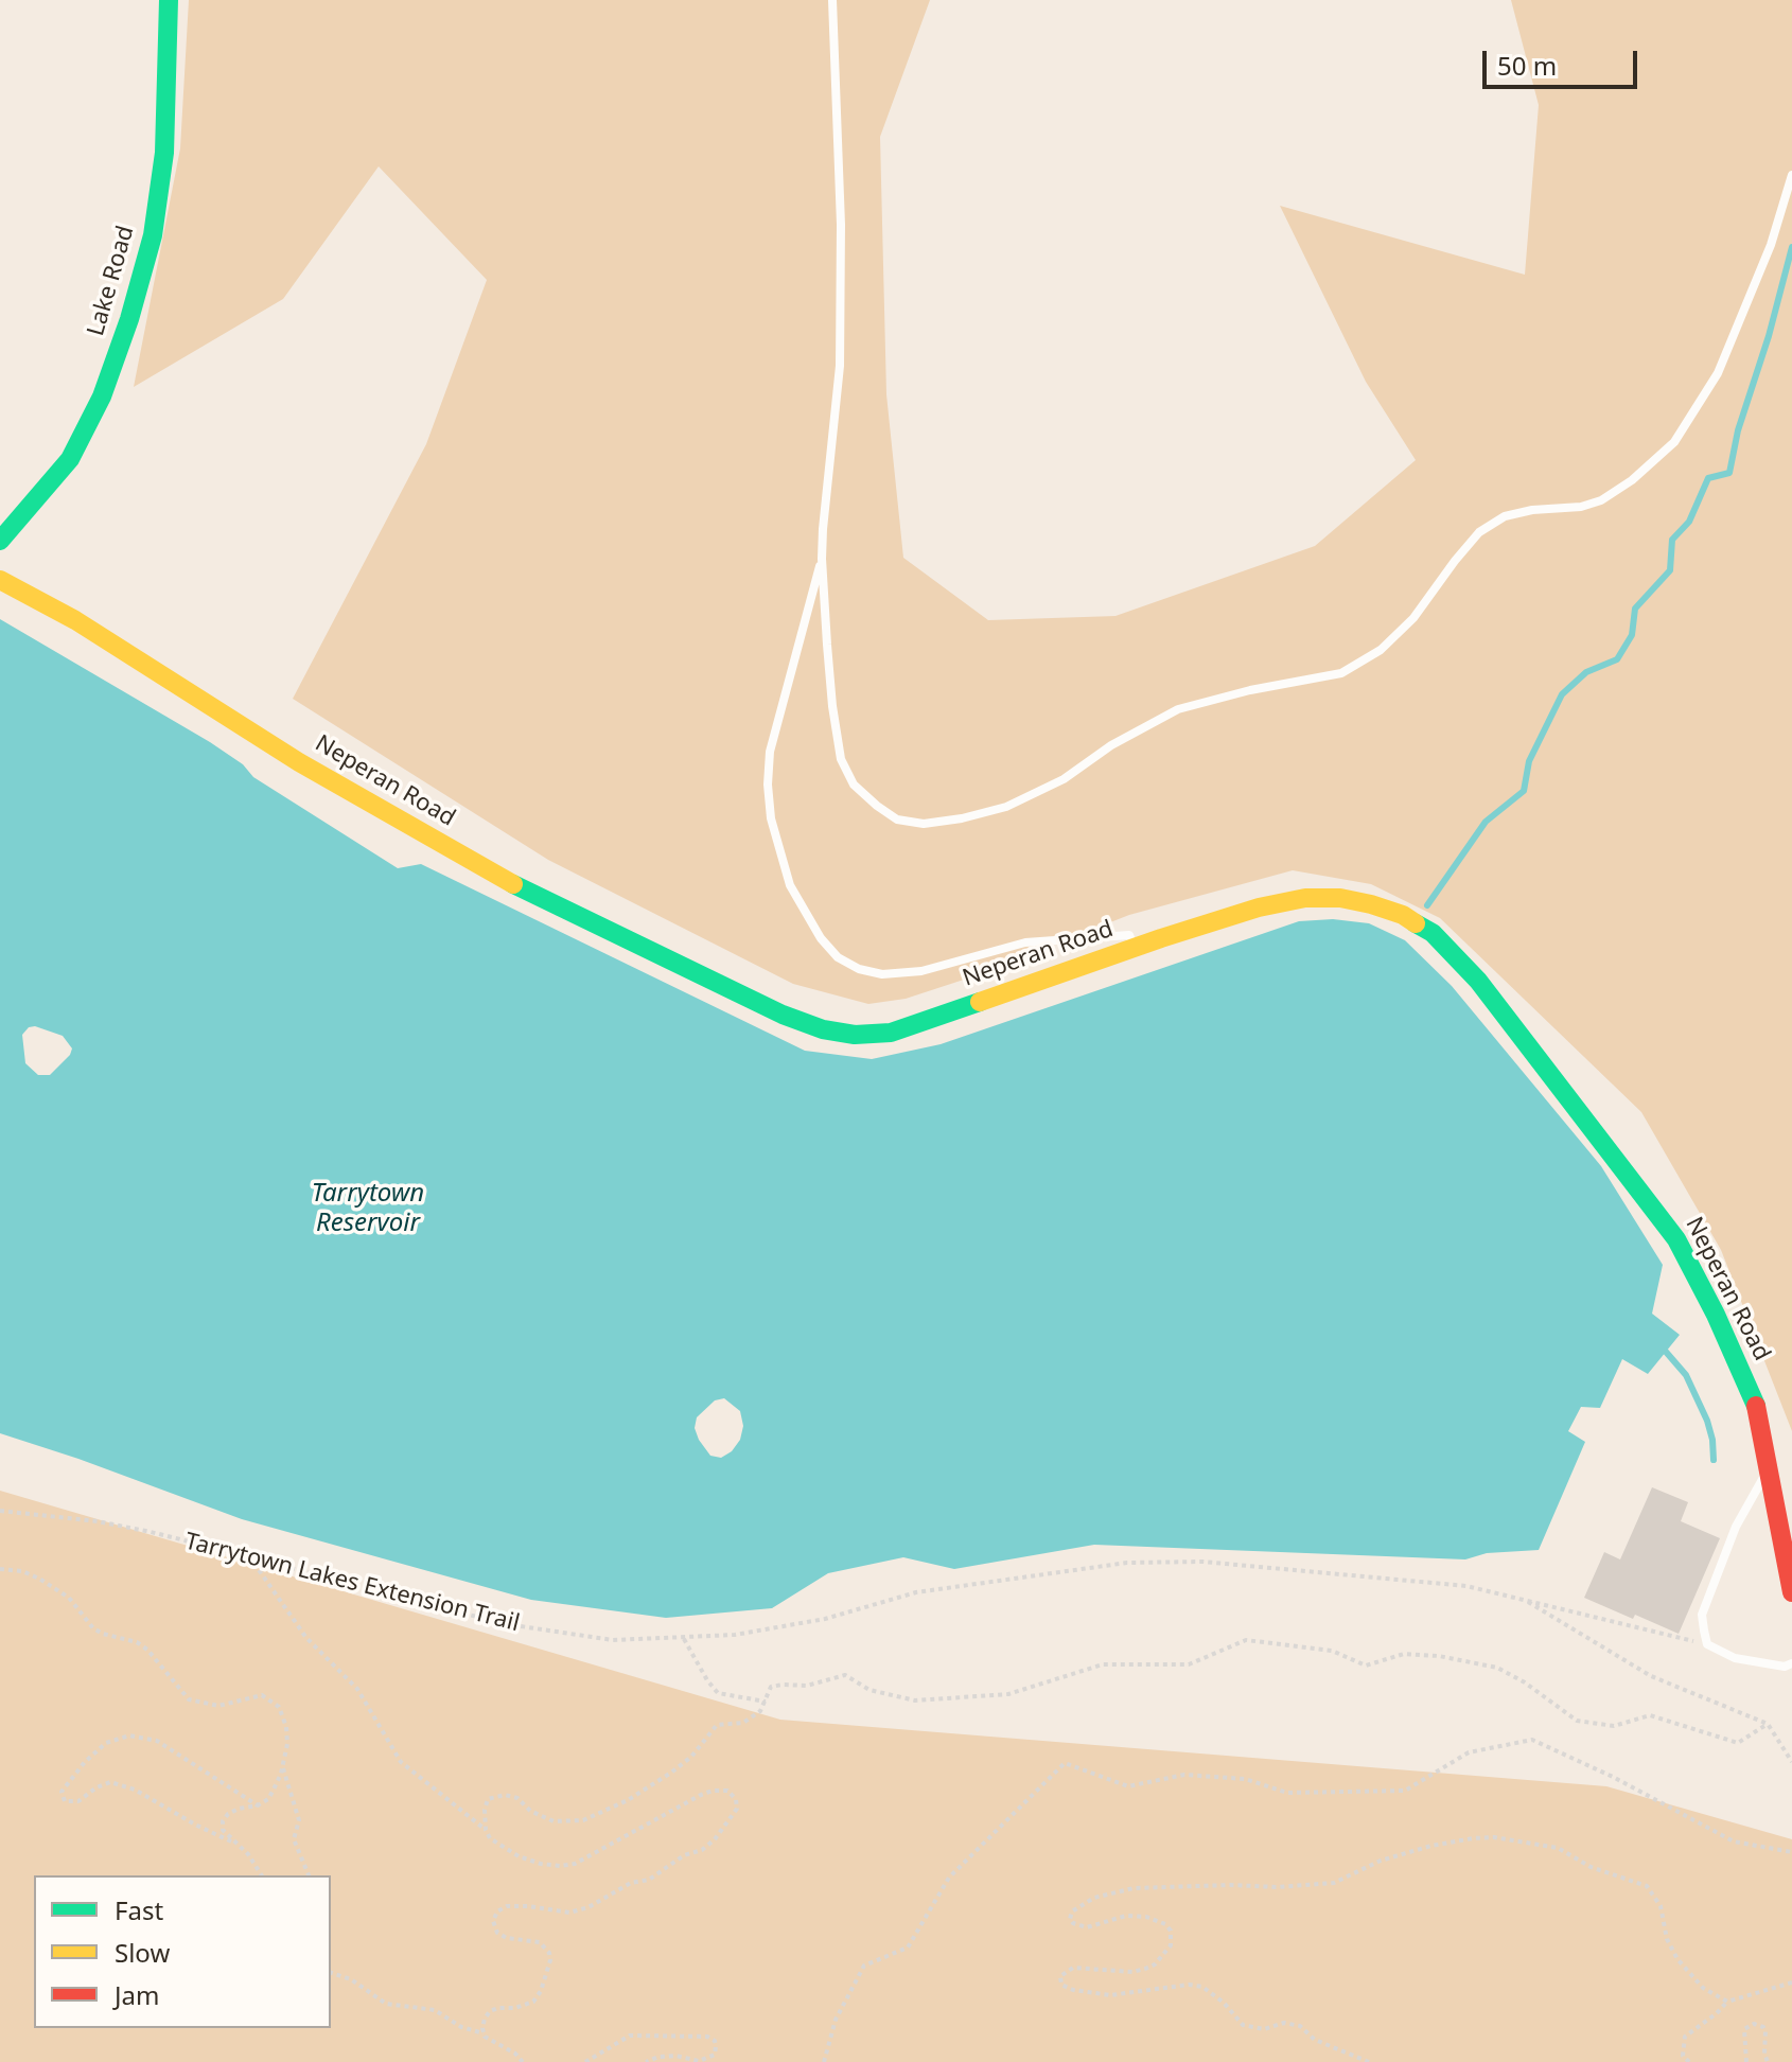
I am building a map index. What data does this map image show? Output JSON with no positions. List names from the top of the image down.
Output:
{
  "streets": {
    "street": ["Lake Road", "Neperan Road"],
    "path": ["Tarrytown Lakes Extension Trail"]
  },
  "water": ["Tarrytown Reservoir"],
  "legend": ["Fast", "Slow", "Jam"],
  "scale_bar": "50 m"
}
